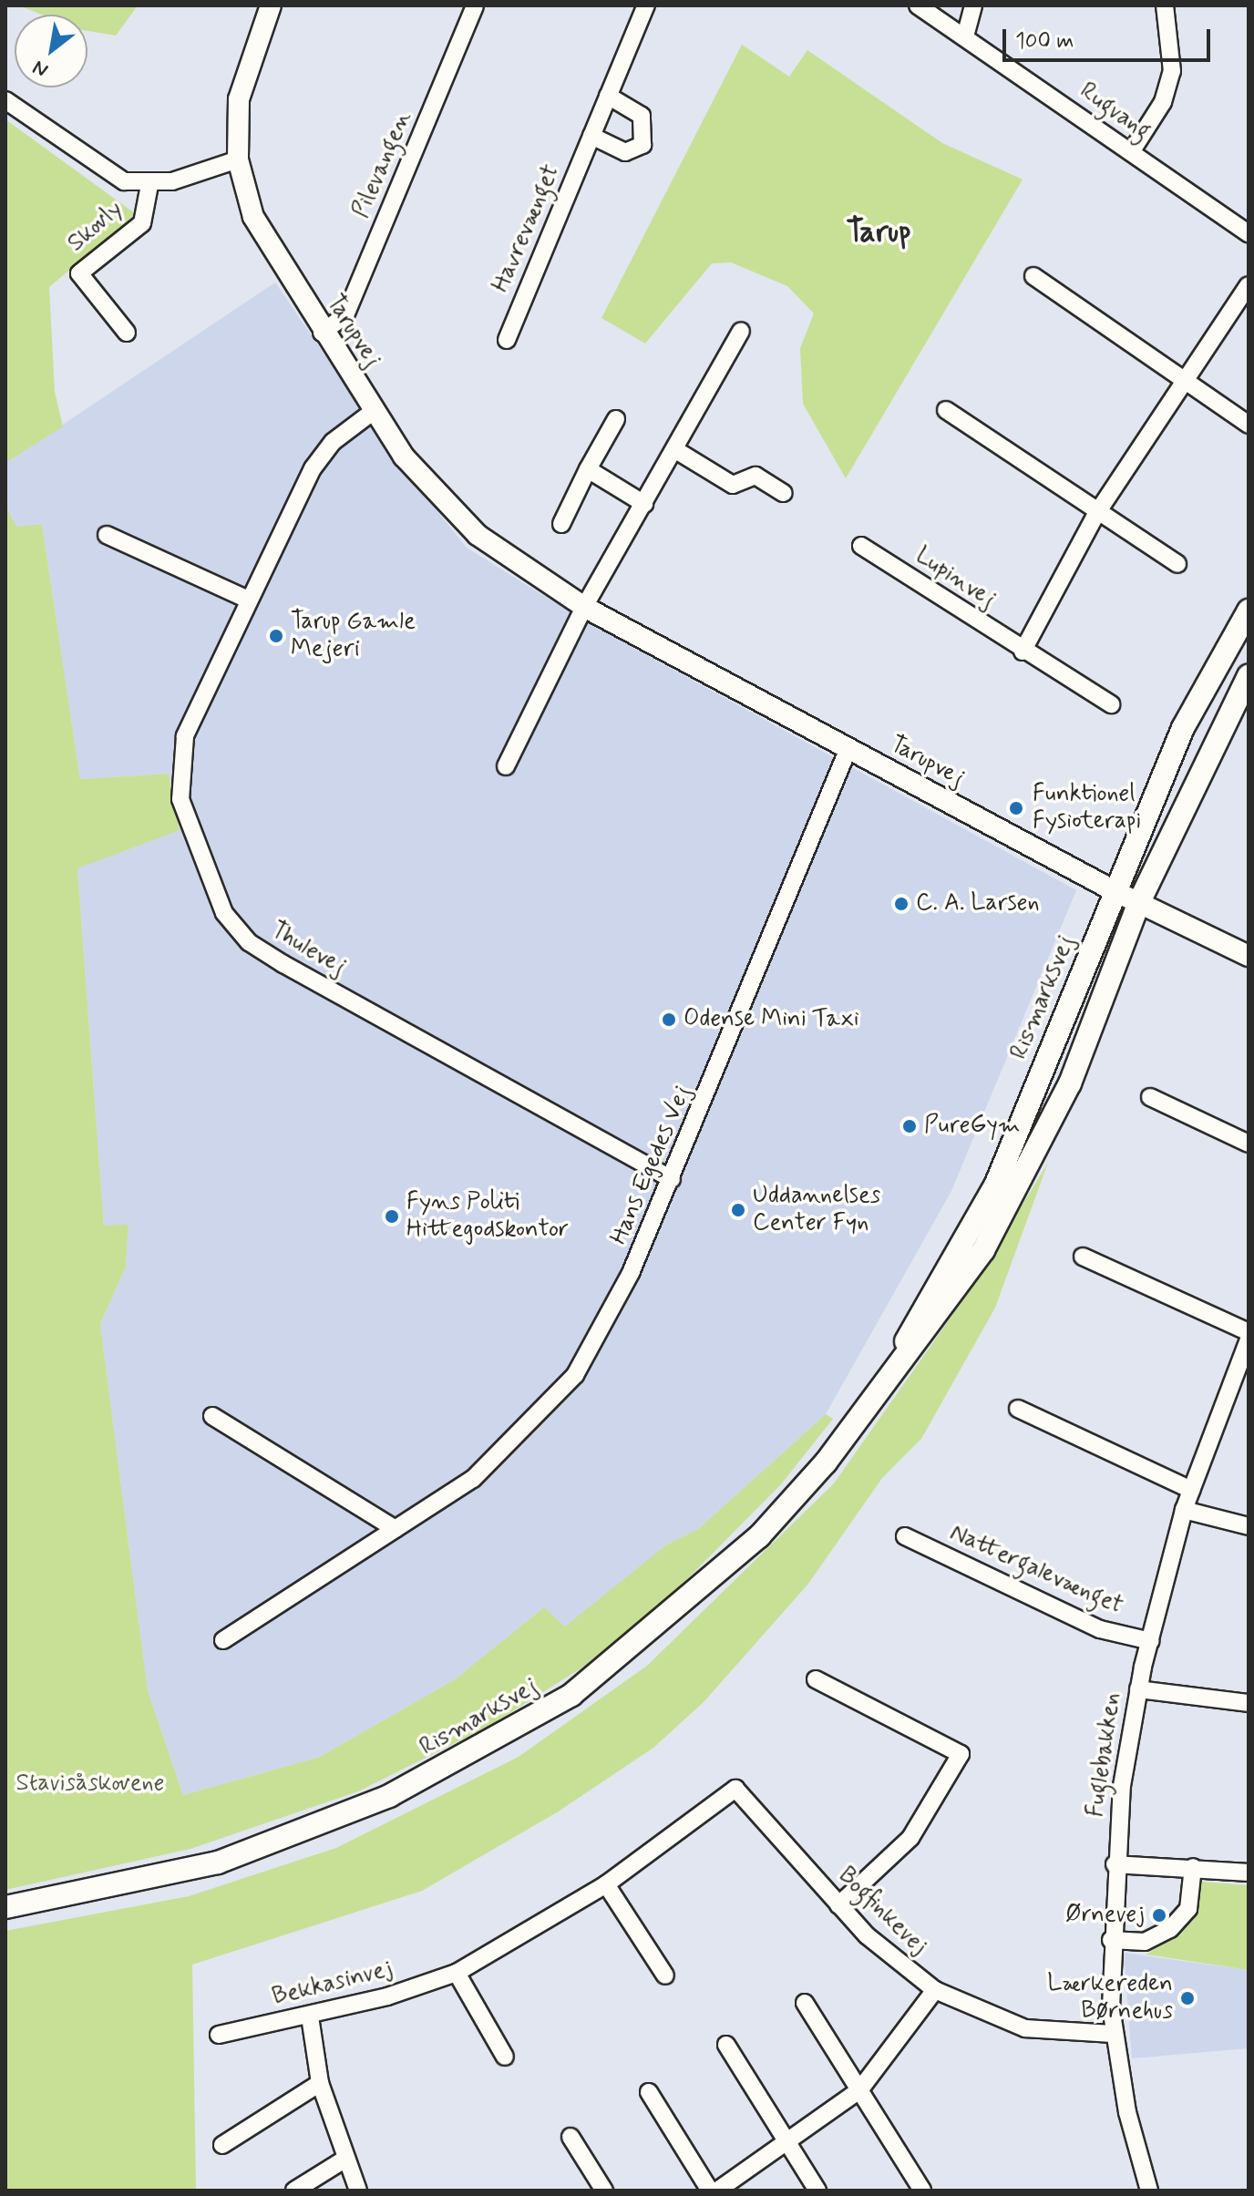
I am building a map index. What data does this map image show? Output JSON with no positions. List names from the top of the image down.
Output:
{
  "streets": {
    "main road": ["Rismarksvej"],
    "street": [
      "Rugvang",
      "Pilevangen",
      "Skovly",
      "Havrevænget",
      "Tarupvej",
      "Lupinvej",
      "Thulevej",
      "Hans Egedes Vej",
      "Nattergalevænget",
      "Fuglebakken",
      "Bogfinkevej",
      "Bekkasinvej"
    ]
  },
  "crossings": [
    ["Pilevangen", "Tarupvej"],
    ["Tarupvej", "Thulevej"],
    ["Tarupvej", "Rismarksvej"],
    ["Tarupvej", "Hans Egedes Vej"],
    ["Thulevej", "Hans Egedes Vej"],
    ["Nattergalevænget", "Fuglebakken"],
    ["Fuglebakken", "Bogfinkevej"],
    ["Bogfinkevej", "Bekkasinvej"]
  ],
  "districts": ["Tarup"],
  "parks": ["Stavisåskovene"],
  "places": [
    "Tarup Gamle Mejeri",
    "Funktionel Fysioterapi",
    "C. A. Larsen",
    "Odense Mini Taxi",
    "PureGym",
    "Uddannelses Center Fyn",
    "Fyns Politi Hittegodskontor",
    "Ørnevej",
    "Lærkereden Børnehus"
  ],
  "scale_bar": "100 m",
  "north": "bottom left"
}
